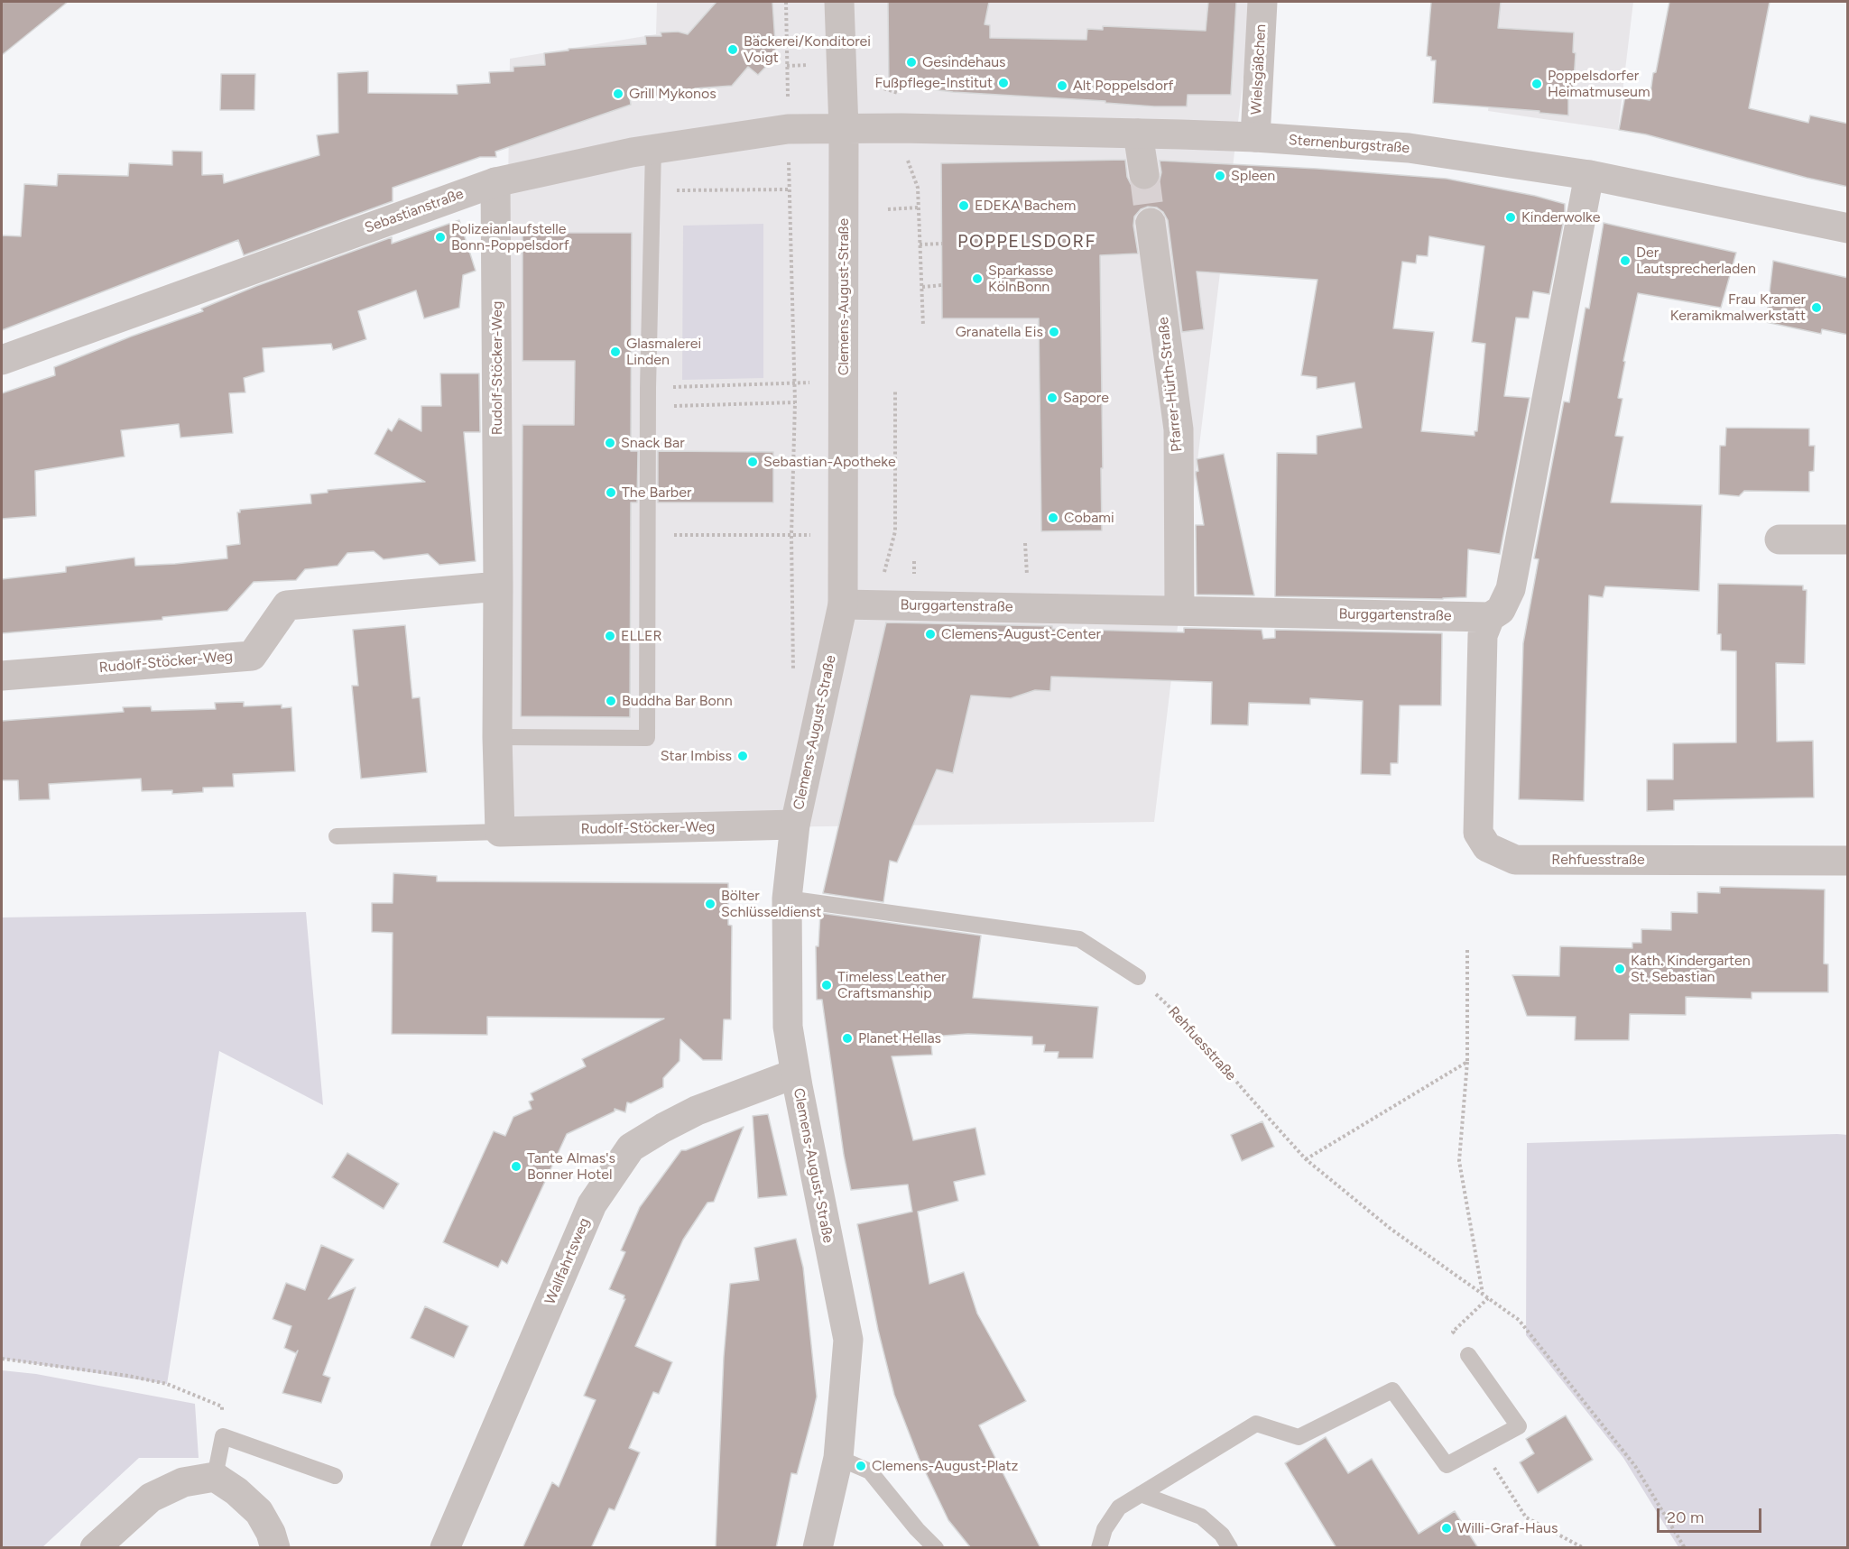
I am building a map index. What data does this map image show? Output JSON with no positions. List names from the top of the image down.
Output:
{
  "streets": {
    "street": [
      "Wielsgäßchen",
      "Sternenburgstraße",
      "Sebastianstraße",
      "Clemens-August-Straße",
      "Rudolf-Stöcker-Weg",
      "Pfarrer-Hürth-Straße",
      "Burggartenstraße",
      "Rehfuesstraße",
      "Wallfahrtsweg"
    ]
  },
  "crossings": [
    ["Wielsgäßchen", "Sternenburgstraße"],
    ["Sternenburgstraße", "Sebastianstraße"],
    ["Sternenburgstraße", "Clemens-August-Straße"],
    ["Sebastianstraße", "Clemens-August-Straße"],
    ["Sebastianstraße", "Rudolf-Stöcker-Weg"],
    ["Clemens-August-Straße", "Rudolf-Stöcker-Weg"],
    ["Clemens-August-Straße", "Burggartenstraße"],
    ["Clemens-August-Straße", "Wallfahrtsweg"],
    ["Pfarrer-Hürth-Straße", "Burggartenstraße"],
    ["Burggartenstraße", "Rehfuesstraße"]
  ],
  "districts": ["POPPELSDORF"],
  "places": [
    "Bäckerei/Konditorei Voigt",
    "Gesindehaus",
    "Fußpflege-Institut",
    "Poppelsdorfer Heimatmuseum",
    "Alt Poppelsdorf",
    "Grill Mykonos",
    "Spleen",
    "EDEKA Bachem",
    "Kinderwolke",
    "Polizeianlaufstelle Bonn-Poppelsdorf",
    "Der Lautsprecherladen",
    "Sparkasse KölnBonn",
    "Frau Kramer Keramikmalwerkstatt",
    "Granatella Eis",
    "Glasmalerei Linden",
    "Sapore",
    "Snack Bar",
    "Sebastian-Apotheke",
    "The Barber",
    "Cobami",
    "Clemens-August-Center",
    "ELLER",
    "Buddha Bar Bonn",
    "Star Imbiss",
    "Bölter Schlüsseldienst",
    "Kath. Kindergarten St. Sebastian",
    "Timeless Leather Craftsmanship",
    "Planet Hellas",
    "Tante Almas's Bonner Hotel",
    "Clemens-August-Platz",
    "Willi-Graf-Haus"
  ],
  "scale_bar": "20 m"
}
